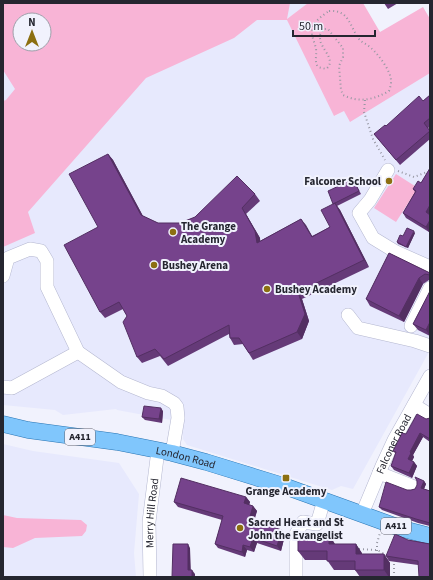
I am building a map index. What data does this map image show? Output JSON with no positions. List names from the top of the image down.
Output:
{
  "streets": {
    "main road": ["A411", "London Road"],
    "street": ["Falconer Road", "Merry Hill Road"]
  },
  "crossings": [
    ["A411", "Falconer Road"],
    ["A411", "London Road"],
    ["Falconer Road", "London Road"],
    ["London Road", "Merry Hill Road"]
  ],
  "places": {
    "other": [
      "Falconer School",
      "The Grange Academy",
      "Bushey Arena",
      "Bushey Academy",
      "Sacred Heart and St John the Evangelist"
    ],
    "transit": ["Grange Academy"]
  },
  "scale_bar": "50 m",
  "north": "top"
}
